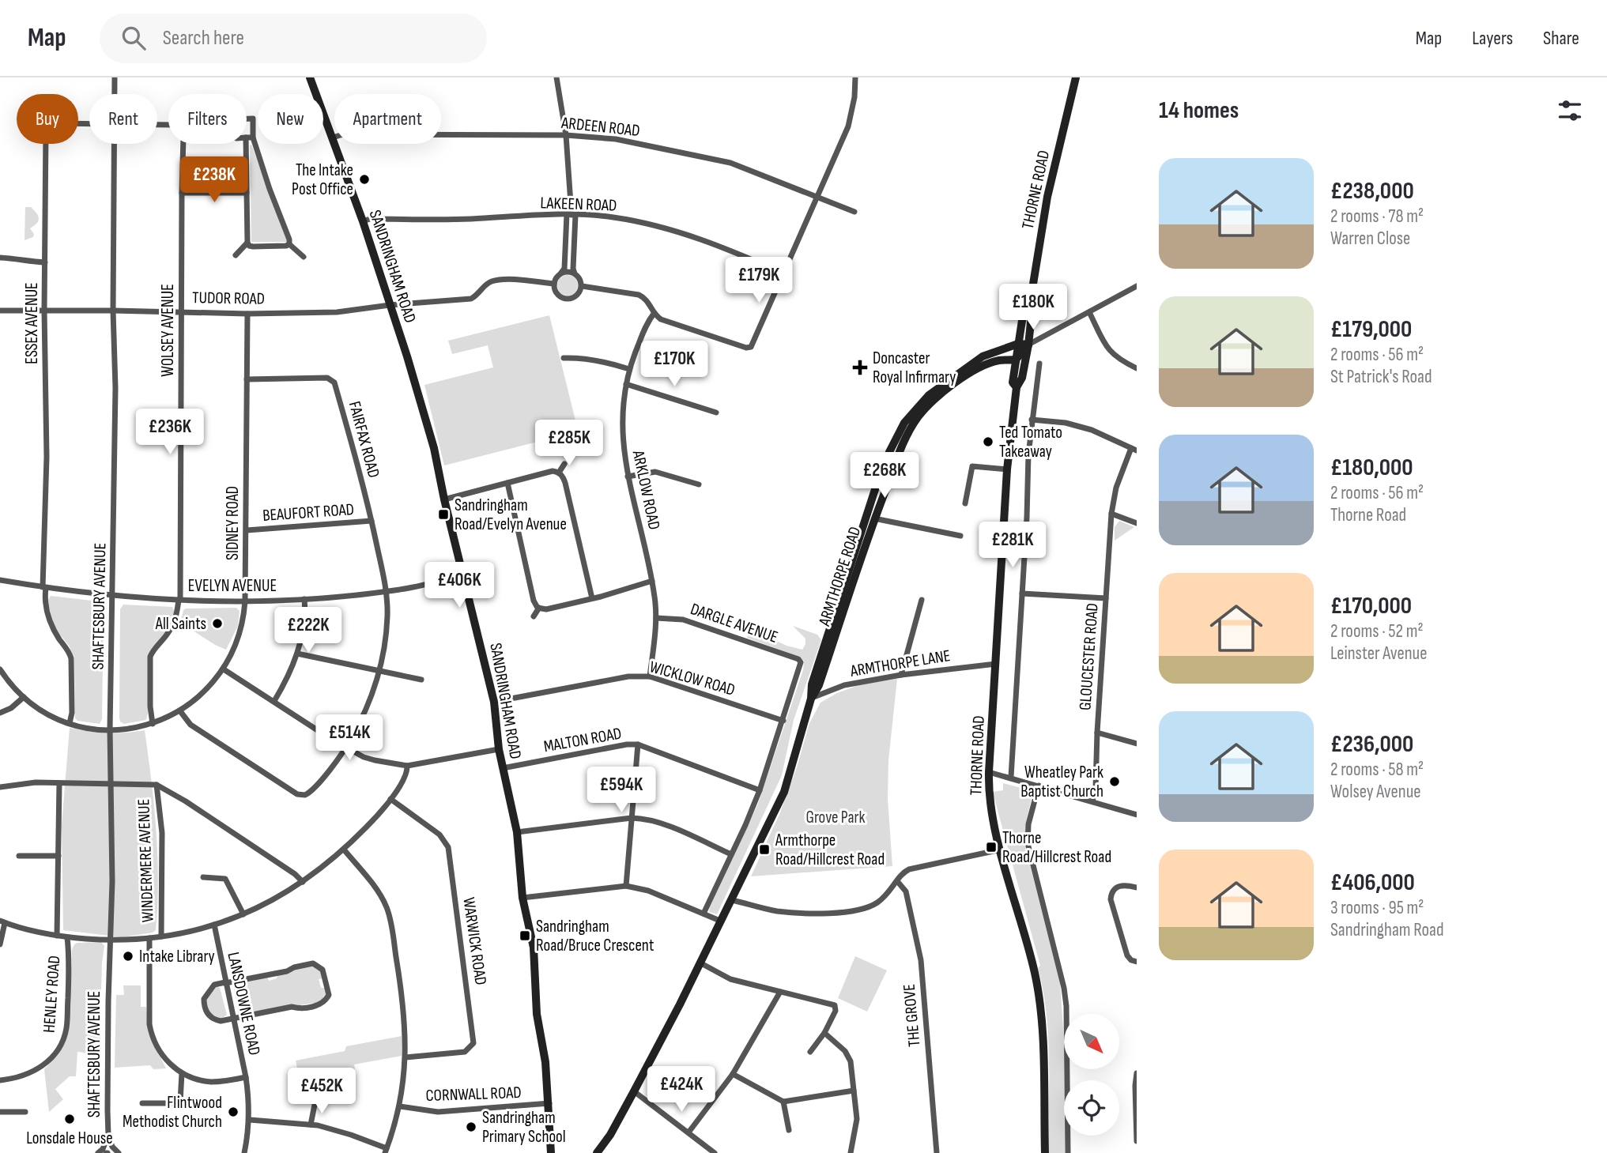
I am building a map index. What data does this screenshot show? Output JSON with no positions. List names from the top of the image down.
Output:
{
  "streets": {
    "street": [
      "ARDEEN ROAD",
      "THORNE ROAD",
      "LAKEEN ROAD",
      "SANDRINGHAM ROAD",
      "TUDOR ROAD",
      "ESSEX AVENUE",
      "WOLSEY AVENUE",
      "FAIRFAX ROAD",
      "ARKLOW ROAD",
      "BEAUFORT ROAD",
      "SIDNEY ROAD",
      "ARMTHORPE ROAD",
      "EVELYN AVENUE",
      "SHAFTESBURY AVENUE",
      "DARGLE AVENUE",
      "GLOUCESTER ROAD",
      "ARMTHORPE LANE",
      "WICKLOW ROAD",
      "MALTON ROAD",
      "WINDERMERE AVENUE",
      "WARWICK ROAD",
      "HENLEY ROAD",
      "LANSDOWNE ROAD",
      "THE GROVE",
      "CORNWALL ROAD"
    ]
  },
  "crossings": [
    ["ARDEEN ROAD", "SANDRINGHAM ROAD"],
    ["THORNE ROAD", "ARMTHORPE ROAD"],
    ["THORNE ROAD", "ARMTHORPE LANE"],
    ["LAKEEN ROAD", "SANDRINGHAM ROAD"],
    ["SANDRINGHAM ROAD", "TUDOR ROAD"],
    ["SANDRINGHAM ROAD", "EVELYN AVENUE"],
    ["SANDRINGHAM ROAD", "WICKLOW ROAD"],
    ["SANDRINGHAM ROAD", "MALTON ROAD"],
    ["SANDRINGHAM ROAD", "CORNWALL ROAD"],
    ["TUDOR ROAD", "ESSEX AVENUE"],
    ["TUDOR ROAD", "WOLSEY AVENUE"],
    ["TUDOR ROAD", "SIDNEY ROAD"],
    ["TUDOR ROAD", "SHAFTESBURY AVENUE"],
    ["ESSEX AVENUE", "SIDNEY ROAD"],
    ["ESSEX AVENUE", "EVELYN AVENUE"],
    ["WOLSEY AVENUE", "SIDNEY ROAD"],
    ["WOLSEY AVENUE", "EVELYN AVENUE"],
    ["FAIRFAX ROAD", "BEAUFORT ROAD"],
    ["FAIRFAX ROAD", "SIDNEY ROAD"],
    ["FAIRFAX ROAD", "EVELYN AVENUE"],
    ["ARKLOW ROAD", "DARGLE AVENUE"],
    ["ARKLOW ROAD", "WICKLOW ROAD"],
    ["BEAUFORT ROAD", "SIDNEY ROAD"],
    ["SIDNEY ROAD", "EVELYN AVENUE"],
    ["SIDNEY ROAD", "SHAFTESBURY AVENUE"],
    ["ARMTHORPE ROAD", "ARMTHORPE LANE"],
    ["EVELYN AVENUE", "SHAFTESBURY AVENUE"],
    ["DARGLE AVENUE", "WICKLOW ROAD"]
  ],
  "parks": ["Grove Park"],
  "places": {
    "other": [
      "The Intake Post Office",
      "Ted Tomato Takeaway",
      "All Saints",
      "Wheatley Park Baptist Church",
      "Intake Library",
      "Flintwood Methodist Church",
      "Lonsdale House",
      "Sandringham Primary School"
    ],
    "health": ["Doncaster Royal Infirmary"],
    "transit": [
      "Sandringham Road/Evelyn Avenue",
      "Thorne Road/Hillcrest Road",
      "Armthorpe Road/Hillcrest Road",
      "Sandringham Road/Bruce Crescent"
    ]
  },
  "north": "bottom right",
  "page": {
    "header": "Map",
    "search": "Search here",
    "nav": ["Map", "Layers", "Share"],
    "heading": "14 homes",
    "chip": [
      "Buy",
      "Rent",
      "Filters",
      "New",
      "Apartment"
    ],
    "list": [
      {
        "name": "£238,000",
        "note": "2 rooms · 78 m² · Warren Close"
      },
      {
        "name": "£179,000",
        "note": "2 rooms · 56 m² · St Patrick's Road"
      },
      {
        "name": "£180,000",
        "note": "2 rooms · 56 m² · Thorne Road"
      },
      {
        "name": "£170,000",
        "note": "2 rooms · 52 m² · Leinster Avenue"
      },
      {
        "name": "£236,000",
        "note": "2 rooms · 58 m² · Wolsey Avenue"
      },
      {
        "name": "£406,000",
        "note": "3 rooms · 95 m² · Sandringham Road"
      }
    ],
    "price": [
      "£238K",
      "£179K",
      "£180K",
      "£170K",
      "£236K",
      "£285K",
      "£268K",
      "£281K",
      "£406K",
      "£222K",
      "£514K",
      "£594K",
      "£424K",
      "£452K"
    ]
  }
}
